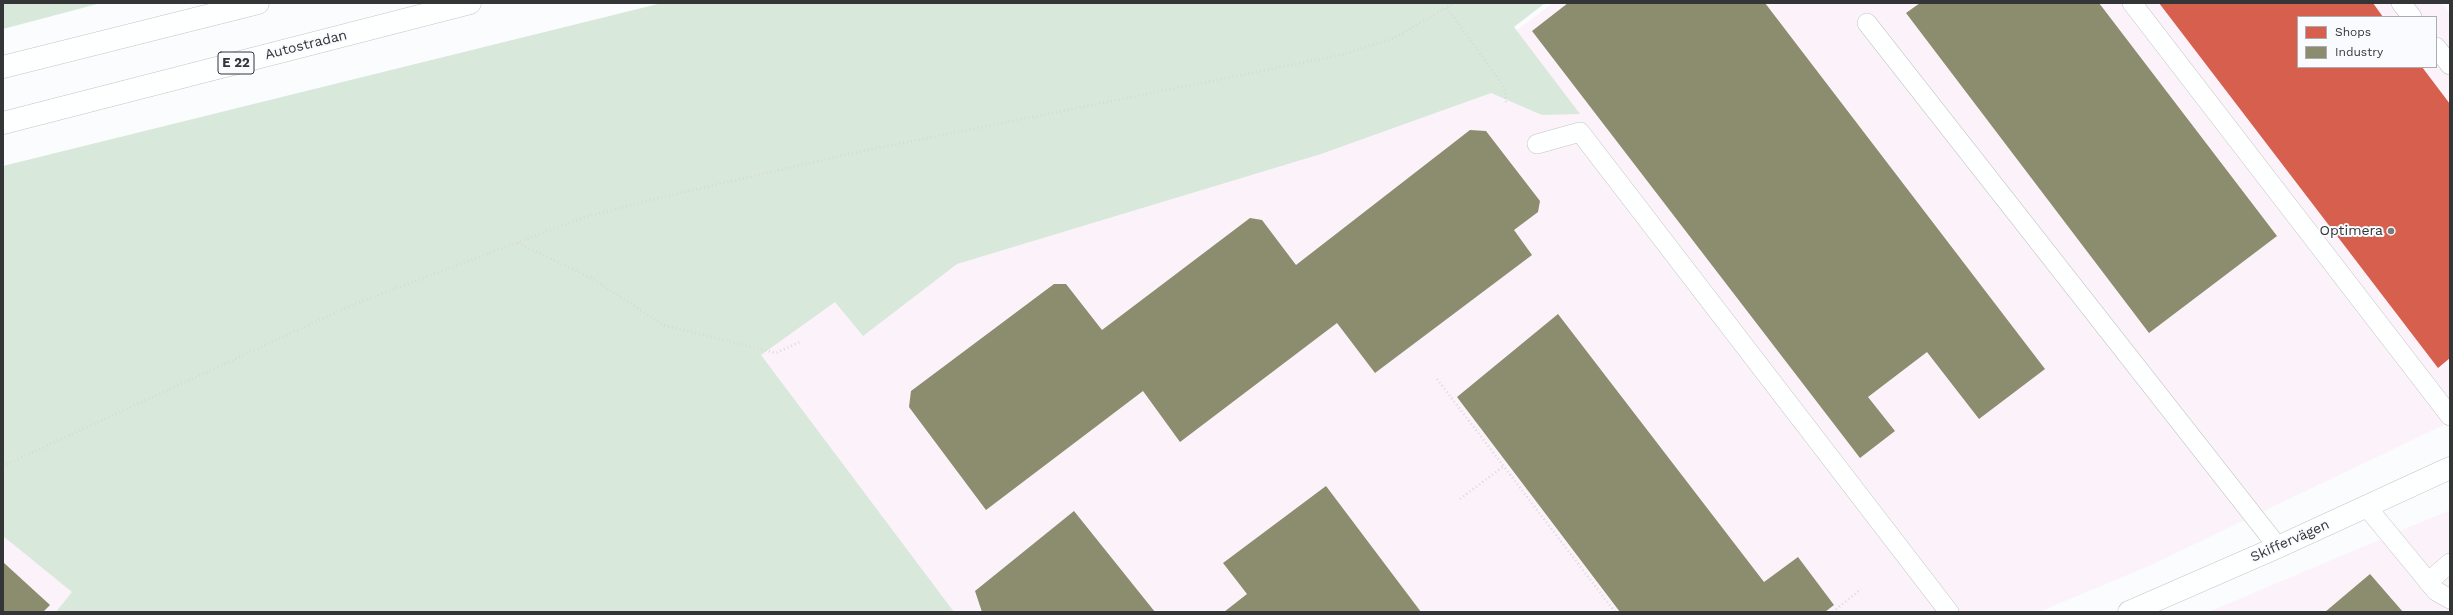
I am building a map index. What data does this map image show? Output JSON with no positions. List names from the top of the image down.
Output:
{
  "streets": {
    "main road": ["Autostradan", "E 22", "Skiffervägen"]
  },
  "places": ["Optimera"],
  "legend": ["Shops", "Industry"]
}
